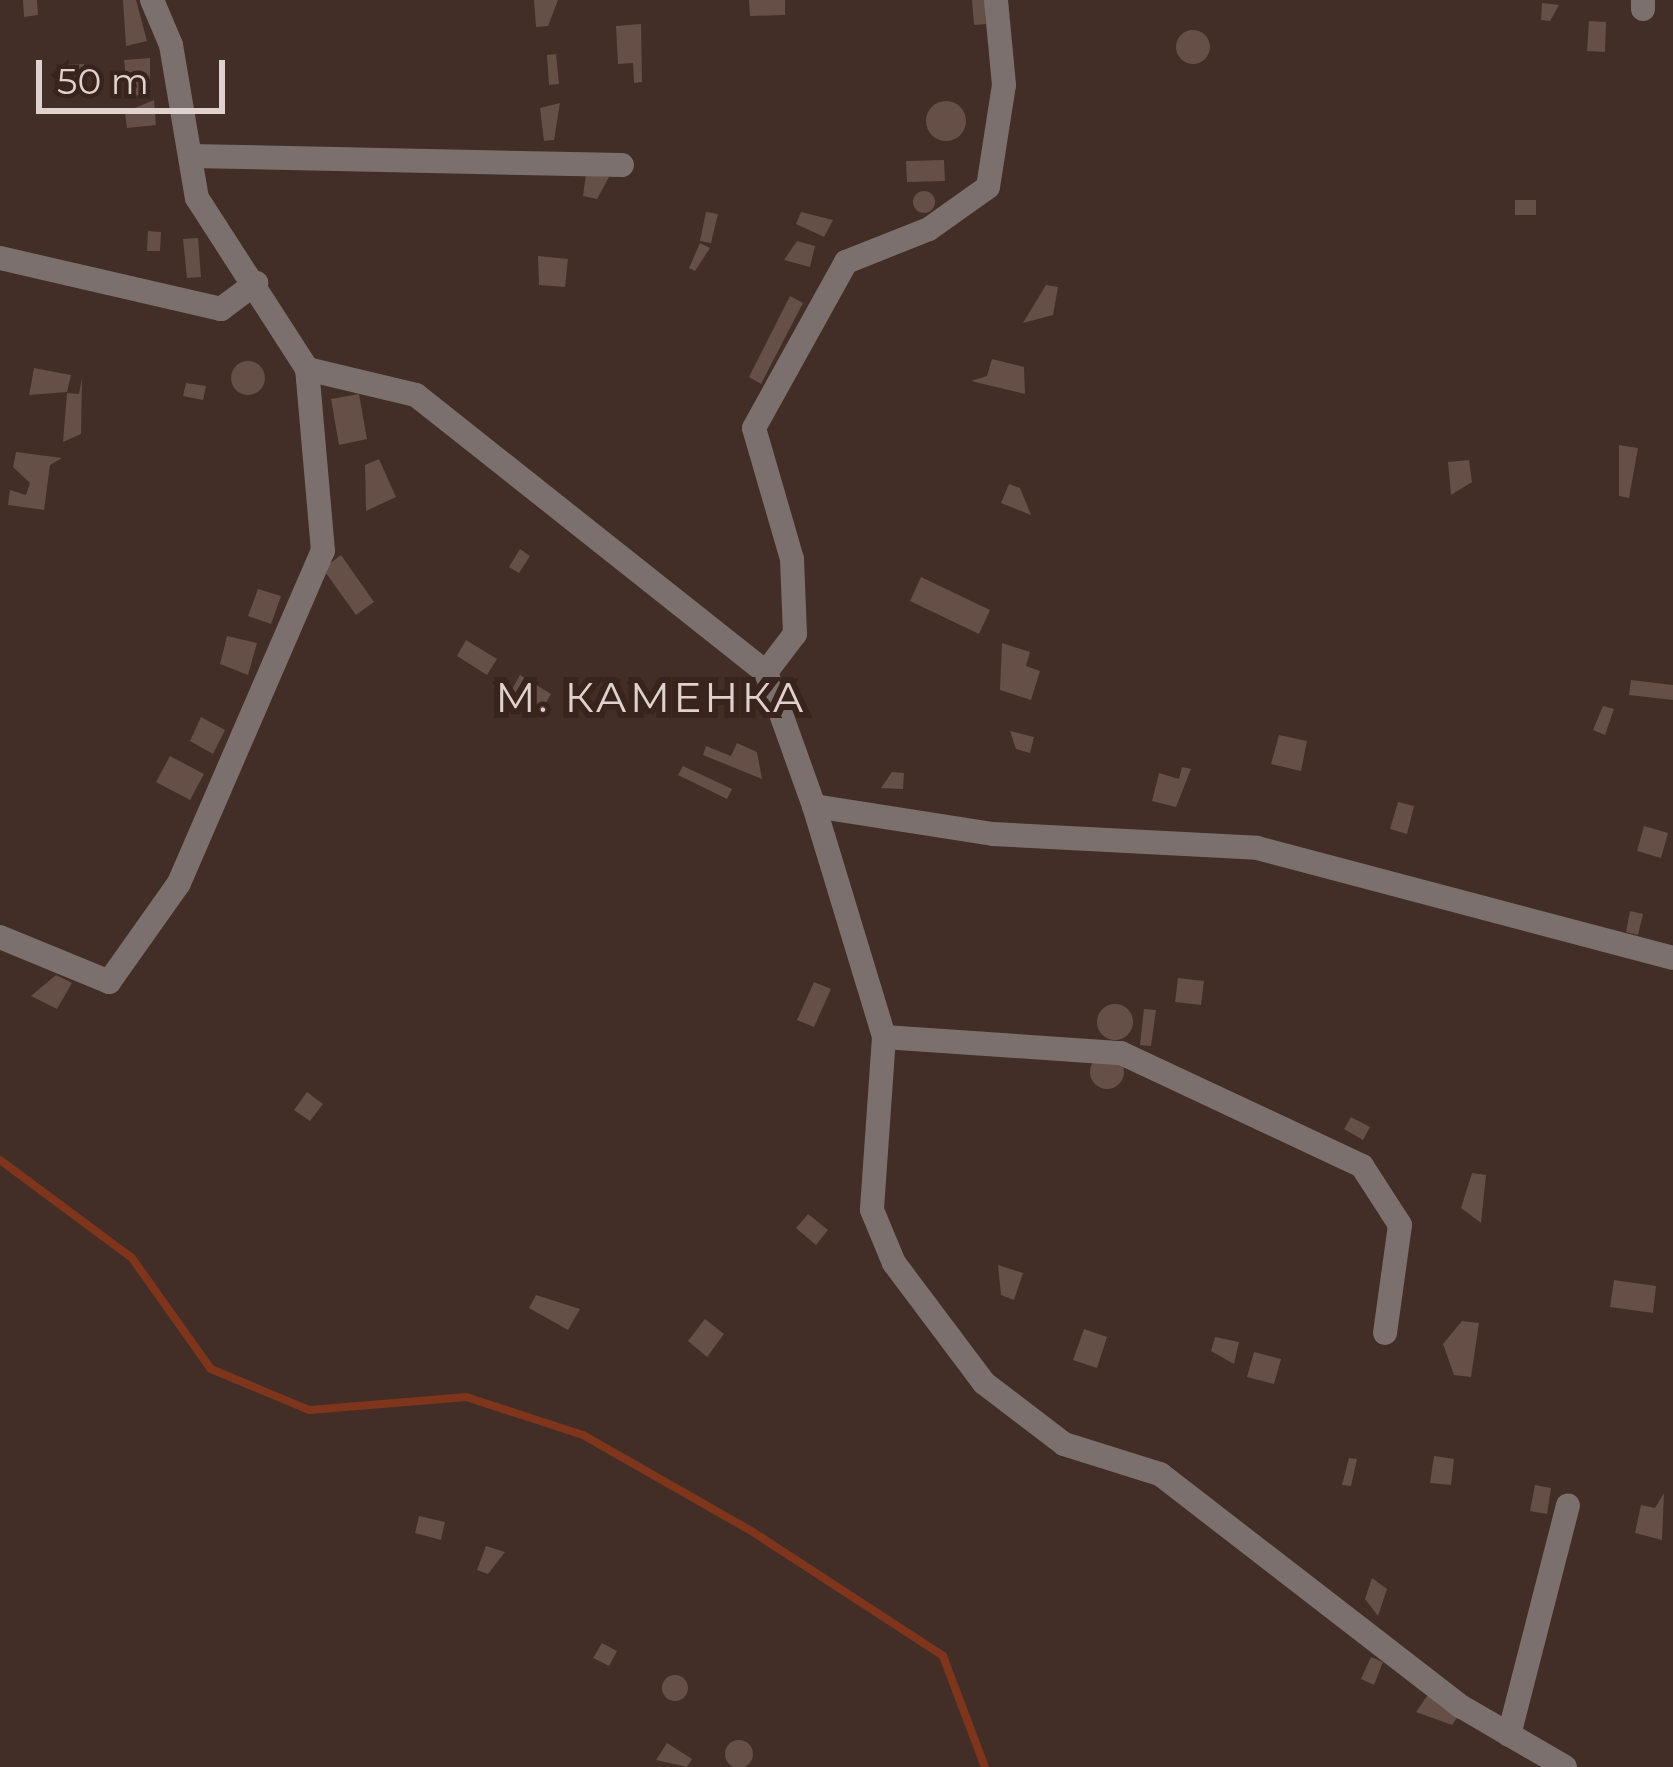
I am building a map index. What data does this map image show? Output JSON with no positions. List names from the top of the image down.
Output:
{
  "districts": ["М. КАМЕНКА"],
  "scale_bar": "50 m"
}
